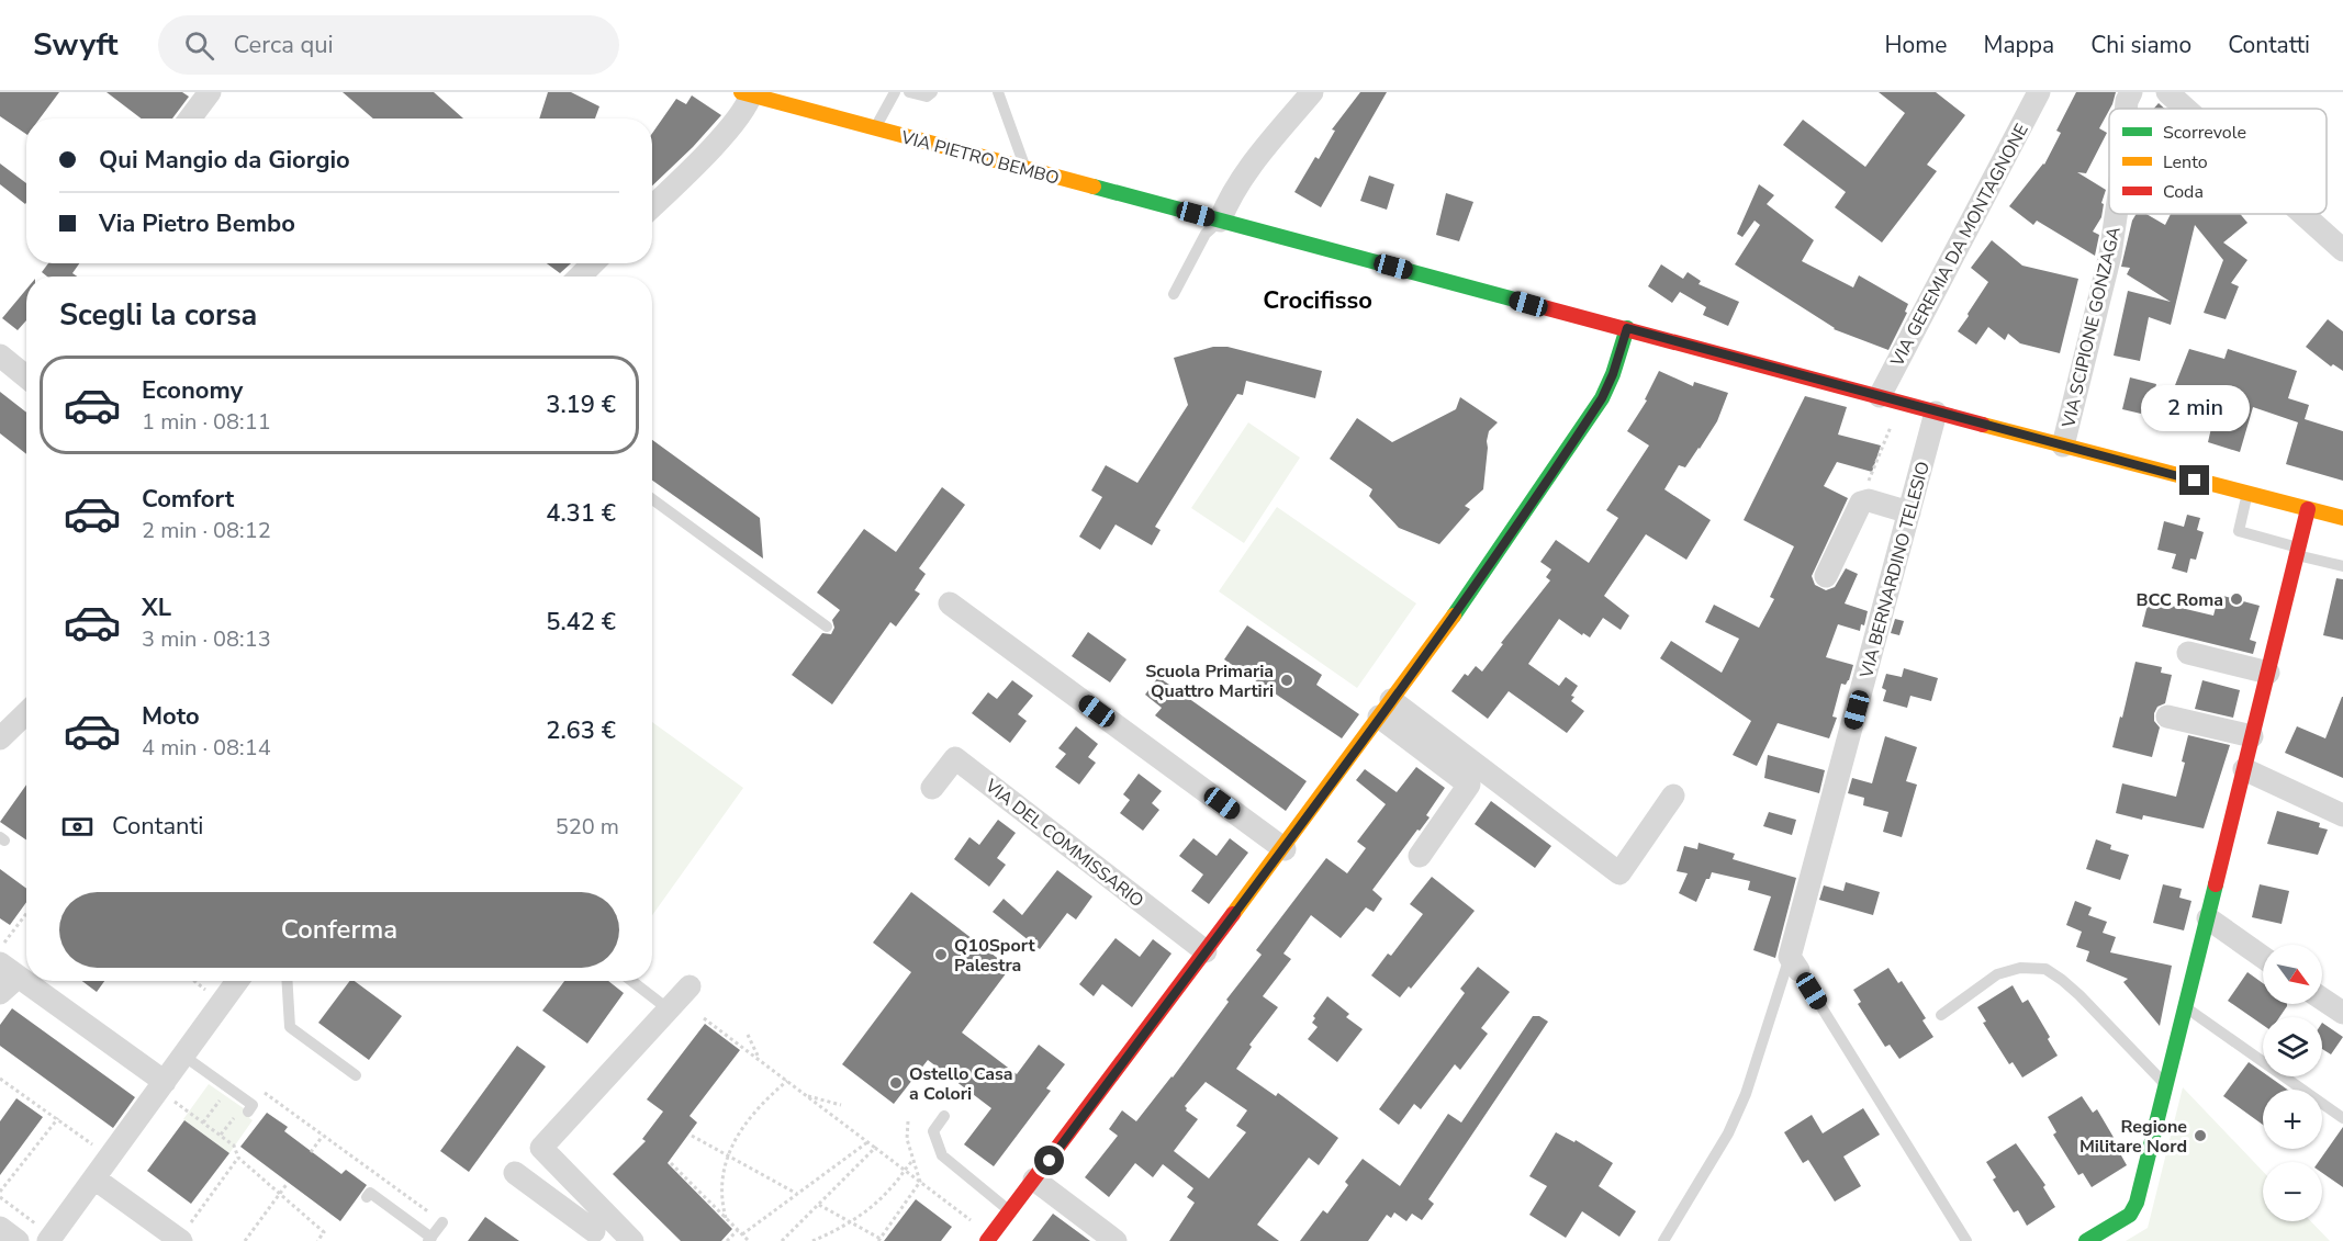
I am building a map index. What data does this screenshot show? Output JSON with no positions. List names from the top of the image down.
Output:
{
  "streets": {
    "street": [
      "VIA PIETRO BEMBO",
      "VIA GEREMIA DA MONTAGNONE",
      "VIA SCIPIONE GONZAGA",
      "VIA BERNARDINO TELESIO",
      "VIA DEL COMMISSARIO"
    ]
  },
  "crossings": [
    ["VIA PIETRO BEMBO", "VIA GEREMIA DA MONTAGNONE"],
    ["VIA PIETRO BEMBO", "VIA SCIPIONE GONZAGA"],
    ["VIA PIETRO BEMBO", "VIA BERNARDINO TELESIO"]
  ],
  "districts": ["Crocifisso"],
  "places": [
    "BCC Roma",
    "Scuola Primaria Quattro Martiri",
    "Q10Sport Palestra",
    "Ostello Casa a Colori",
    "Regione Militare Nord"
  ],
  "legend": ["Scorrevole", "Lento", "Coda"],
  "north": "bottom right",
  "page": {
    "header": "Swyft",
    "search": "Cerca qui",
    "nav": [
      "Home",
      "Mappa",
      "Chi siamo",
      "Contatti"
    ],
    "banner": ["Qui Mangio da Giorgio", "Via Pietro Bembo"],
    "heading": "Scegli la corsa",
    "list": [
      {
        "name": "Economy",
        "note": "1 min · 08:11",
        "value": "3.19 €"
      },
      {
        "name": "Comfort",
        "note": "2 min · 08:12",
        "value": "4.31 €"
      },
      {
        "name": "XL",
        "note": "3 min · 08:13",
        "value": "5.42 €"
      },
      {
        "name": "Moto",
        "note": "4 min · 08:14",
        "value": "2.63 €"
      }
    ],
    "bubble": "2 min",
    "pay": ["Contanti", "520 m"],
    "buttons": "Conferma",
    "map_buttons": ["+", "−"]
  }
}
